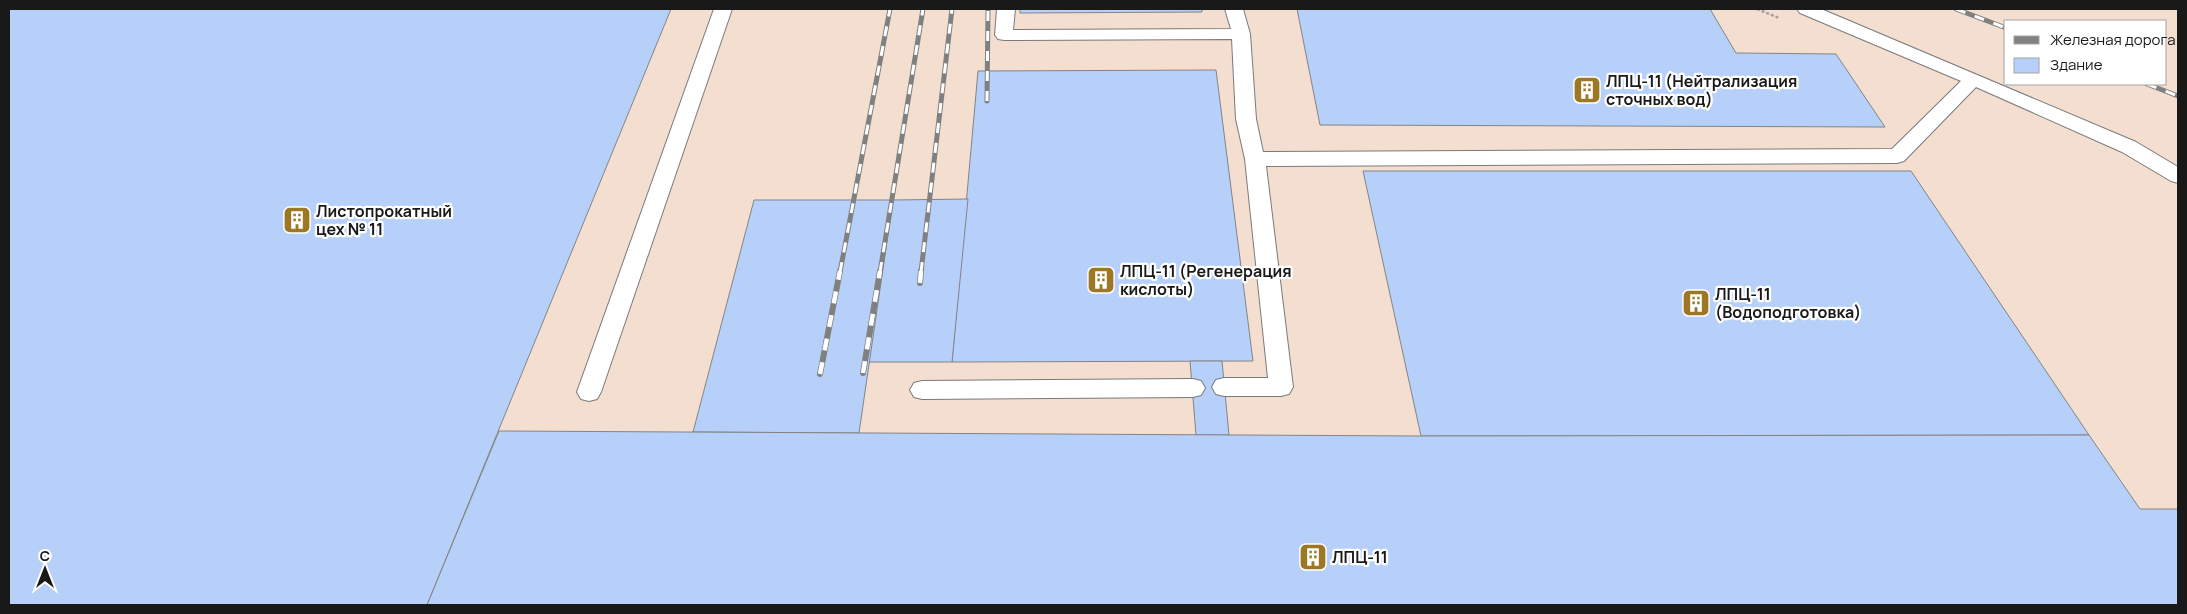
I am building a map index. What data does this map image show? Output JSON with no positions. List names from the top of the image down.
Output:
{
  "places": {
    "building": [
      "ЛПЦ-11 (Нейтрализация сточных вод)",
      "Листопрокатный цех № 11",
      "ЛПЦ-11 (Регенерация кислоты)",
      "ЛПЦ-11 (Водоподготовка)",
      "ЛПЦ-11"
    ]
  },
  "legend": ["Железная дорога", "Здание"],
  "north": "top"
}
